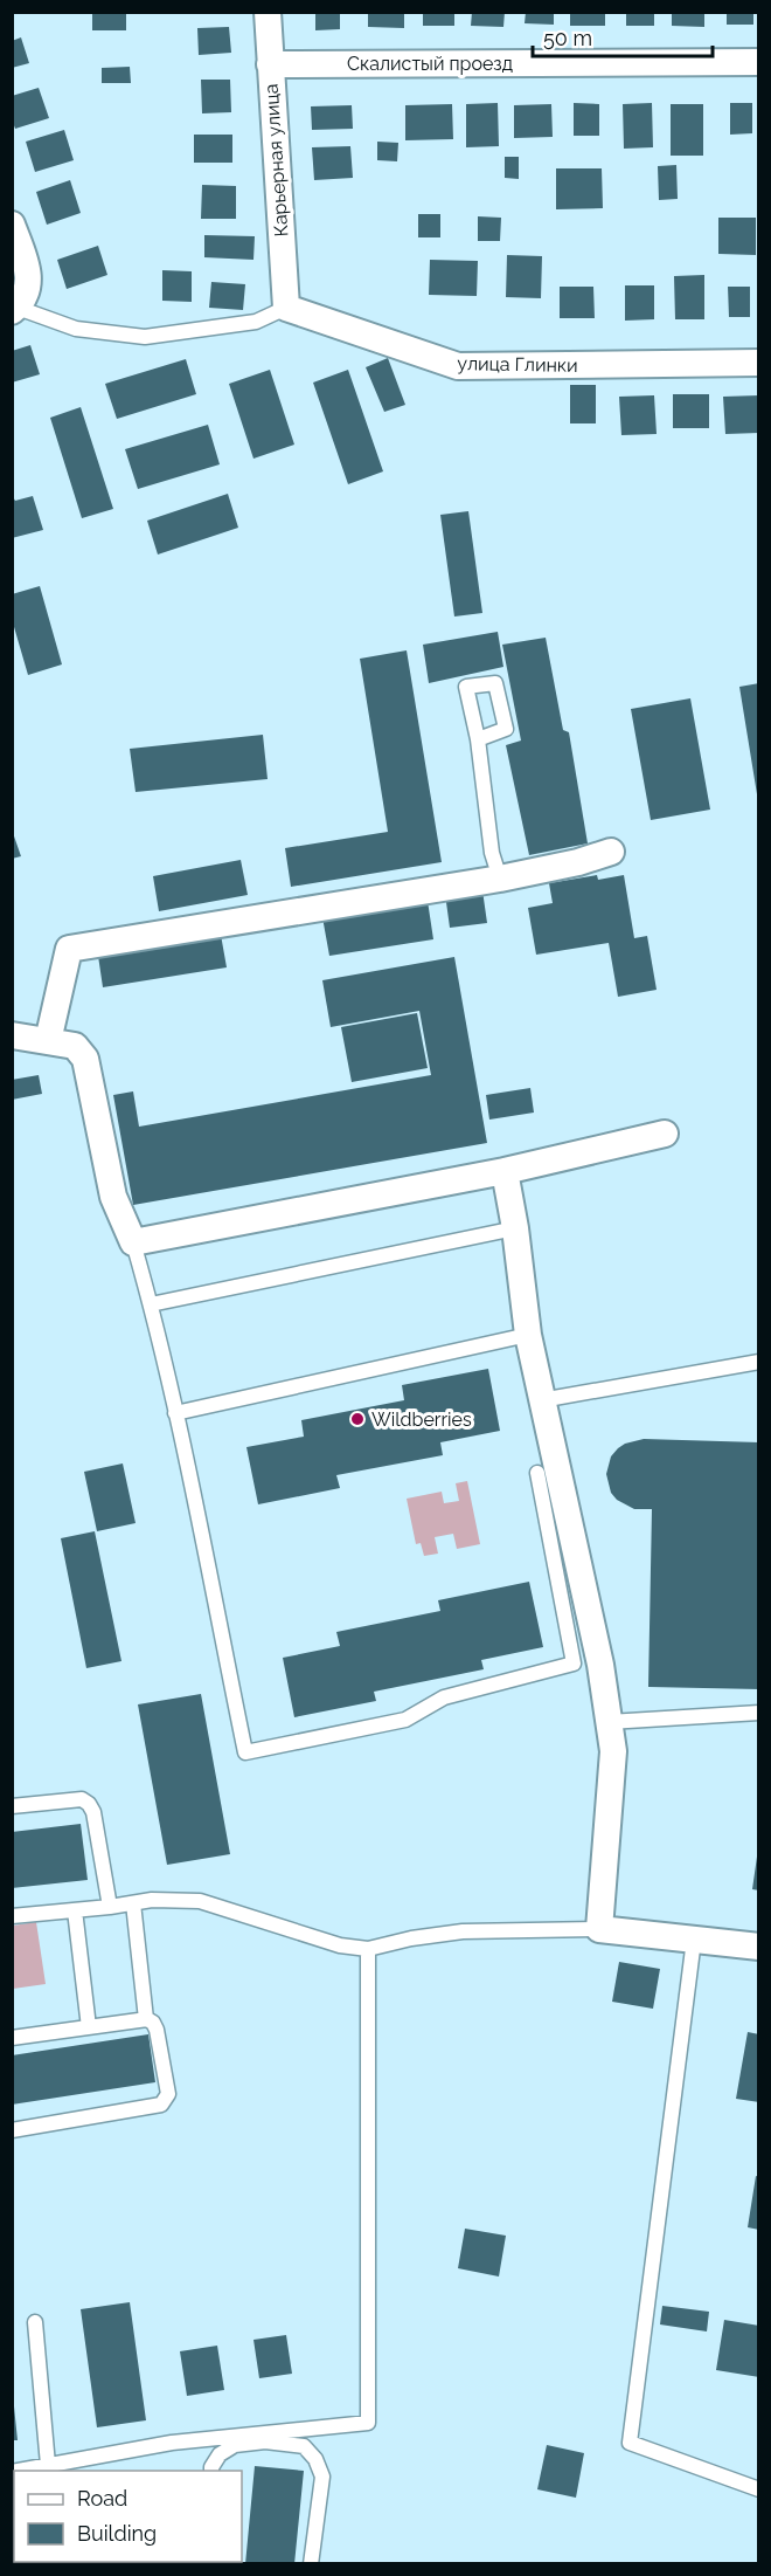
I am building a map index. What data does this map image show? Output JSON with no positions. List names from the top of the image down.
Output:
{
  "streets": {
    "street": ["Скалистый проезд", "Карьерная улица", "улица Глинки"]
  },
  "crossings": [
    ["Скалистый проезд", "Карьерная улица"],
    ["Карьерная улица", "улица Глинки"]
  ],
  "places": ["Wildberries"],
  "legend": ["Road", "Building"],
  "scale_bar": "50 m"
}
